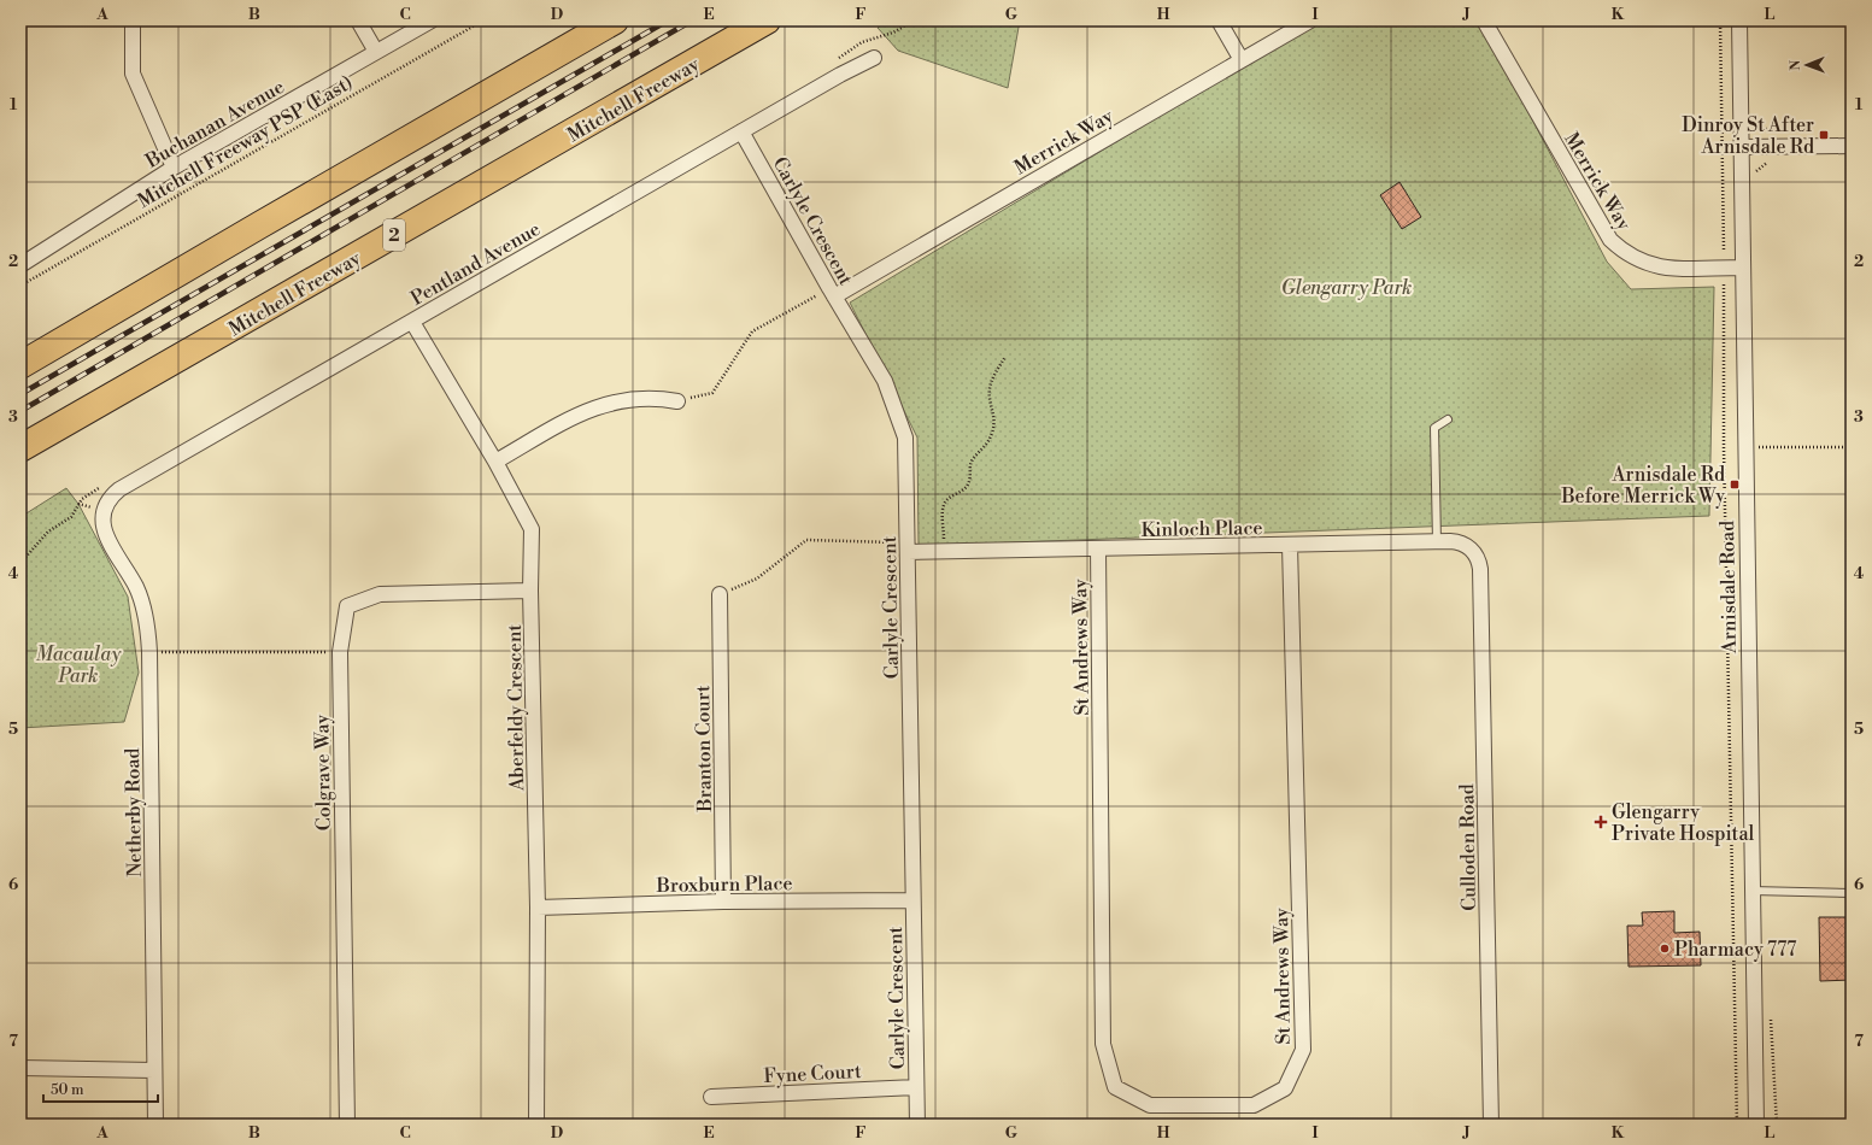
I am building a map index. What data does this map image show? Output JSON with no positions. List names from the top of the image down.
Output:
{
  "streets": {
    "highway": ["Mitchell Freeway", "2"],
    "street": [
      "Buchanan Avenue",
      "Merrick Way",
      "Carlyle Crescent",
      "Pentland Avenue",
      "Kinloch Place",
      "Arnisdale Road",
      "St Andrews Way",
      "Aberfeldy Crescent",
      "Branton Court",
      "Colgrave Way",
      "Netherby Road",
      "Culloden Road",
      "Broxburn Place",
      "Fyne Court"
    ],
    "path": ["Mitchell Freeway PSP (East)"]
  },
  "crossings": [
    ["Merrick Way", "Carlyle Crescent"],
    ["Merrick Way", "Arnisdale Road"],
    ["Carlyle Crescent", "Pentland Avenue"],
    ["Carlyle Crescent", "Kinloch Place"],
    ["Carlyle Crescent", "Broxburn Place"],
    ["Carlyle Crescent", "Fyne Court"],
    ["Pentland Avenue", "Aberfeldy Crescent"],
    ["Pentland Avenue", "Netherby Road"],
    ["Kinloch Place", "St Andrews Way"],
    ["Kinloch Place", "Culloden Road"],
    ["Aberfeldy Crescent", "Colgrave Way"],
    ["Aberfeldy Crescent", "Broxburn Place"],
    ["Branton Court", "Broxburn Place"]
  ],
  "parks": ["Glengarry Park", "Macaulay Park"],
  "places": {
    "transit": ["Dinroy St After Arnisdale Rd", "Arnisdale Rd Before Merrick Wy"],
    "health": ["Glengarry Private Hospital"],
    "other": ["Pharmacy 777"]
  },
  "scale_bar": "50 m",
  "north": "left",
  "grid": {
    "columns": [
      "A",
      "B",
      "C",
      "D",
      "E",
      "F",
      "G",
      "H",
      "I",
      "J",
      "K",
      "L"
    ],
    "rows": [
      "1",
      "2",
      "3",
      "4",
      "5",
      "6",
      "7"
    ]
  }
}
